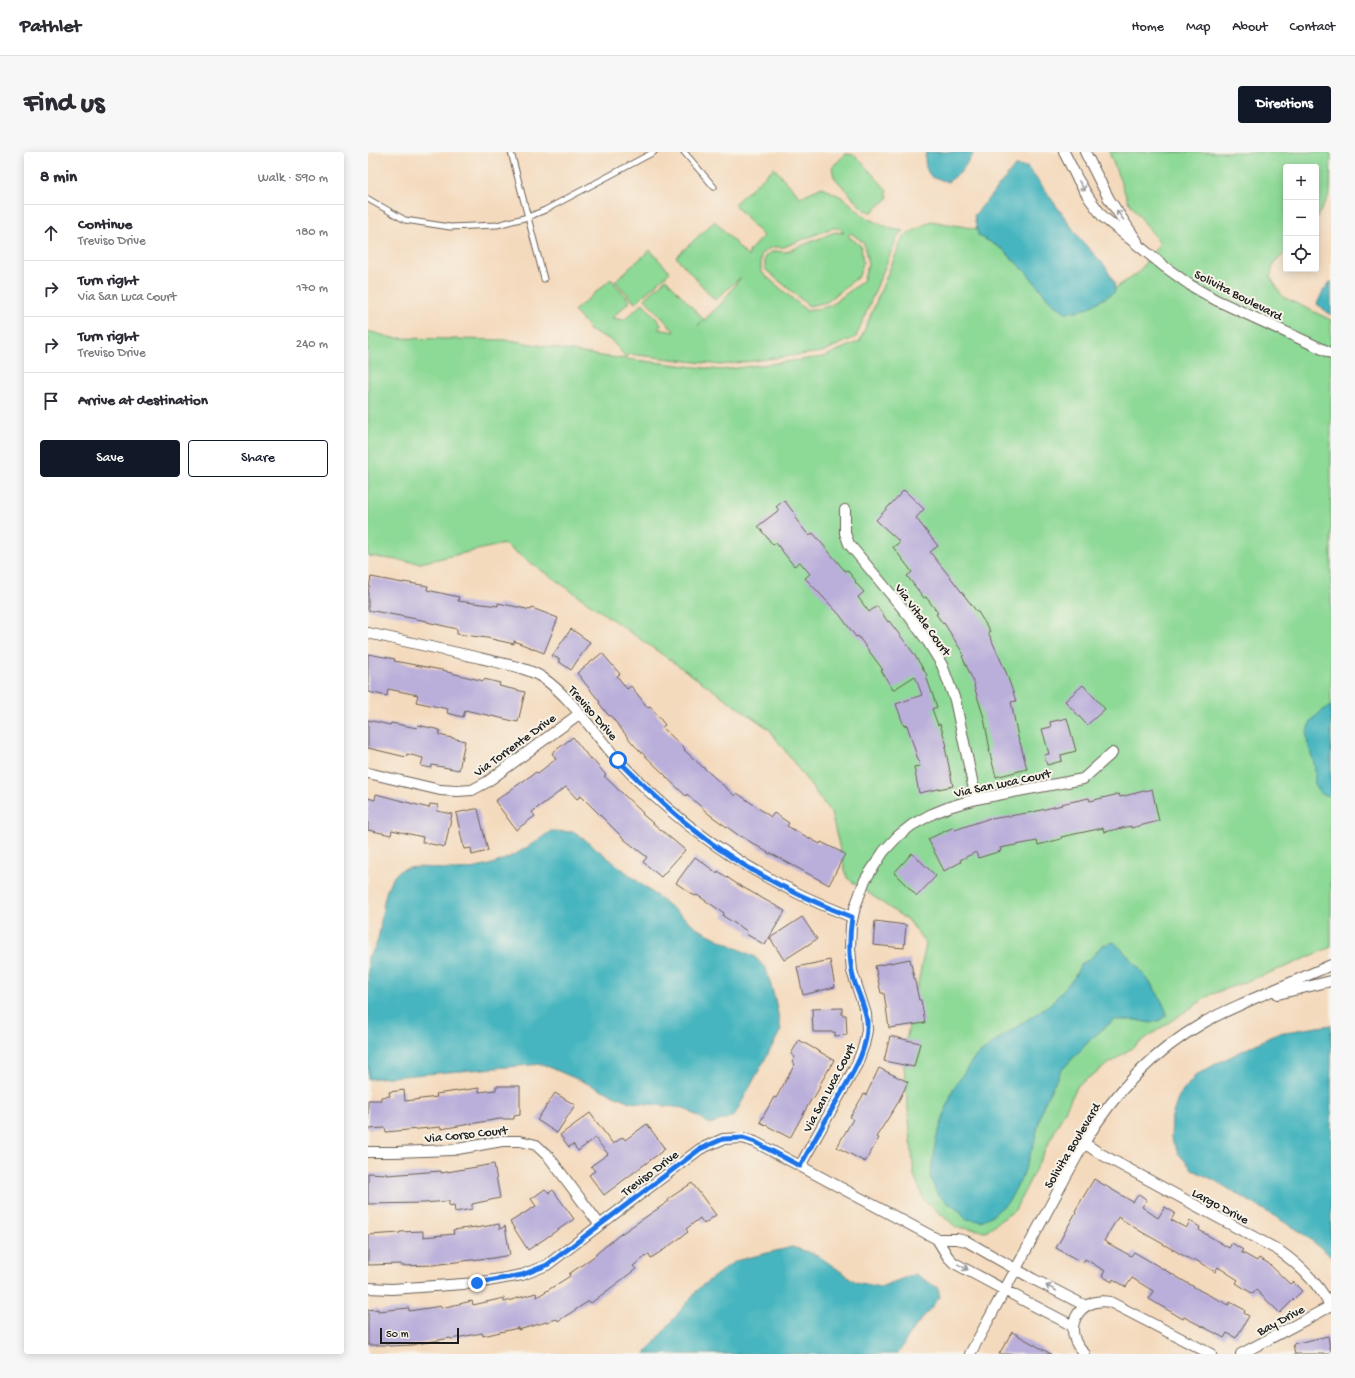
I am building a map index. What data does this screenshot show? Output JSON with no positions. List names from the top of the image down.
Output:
{
  "streets": {
    "street": [
      "Solivita Boulevard",
      "Via Vitale Court",
      "Treviso Drive",
      "Via Torrente Drive",
      "Via San Luca Court",
      "Via Corso Court",
      "Largo Drive",
      "Bay Drive"
    ]
  },
  "crossings": [
    ["Solivita Boulevard", "Treviso Drive"],
    ["Solivita Boulevard", "Largo Drive"],
    ["Via Vitale Court", "Via San Luca Court"],
    ["Treviso Drive", "Via Torrente Drive"],
    ["Treviso Drive", "Via San Luca Court"],
    ["Treviso Drive", "Via Corso Court"],
    ["Largo Drive", "Bay Drive"]
  ],
  "scale_bar": "50 m",
  "page": {
    "header": "Pathlet",
    "nav": [
      "Home",
      "Map",
      "About",
      "Contact"
    ],
    "buttons": [
      "Directions",
      ["Save", "Share"]
    ],
    "title": "Find us",
    "heading": ["8 min", "Walk · 590 m"],
    "map_buttons": ["+", "−"],
    "list": [
      ["Continue", "Treviso Drive", "180 m"],
      ["Turn right", "Via San Luca Court", "170 m"],
      ["Turn right", "Treviso Drive", "240 m"],
      "Arrive at destination"
    ],
    "scale": "50 m"
  }
}
